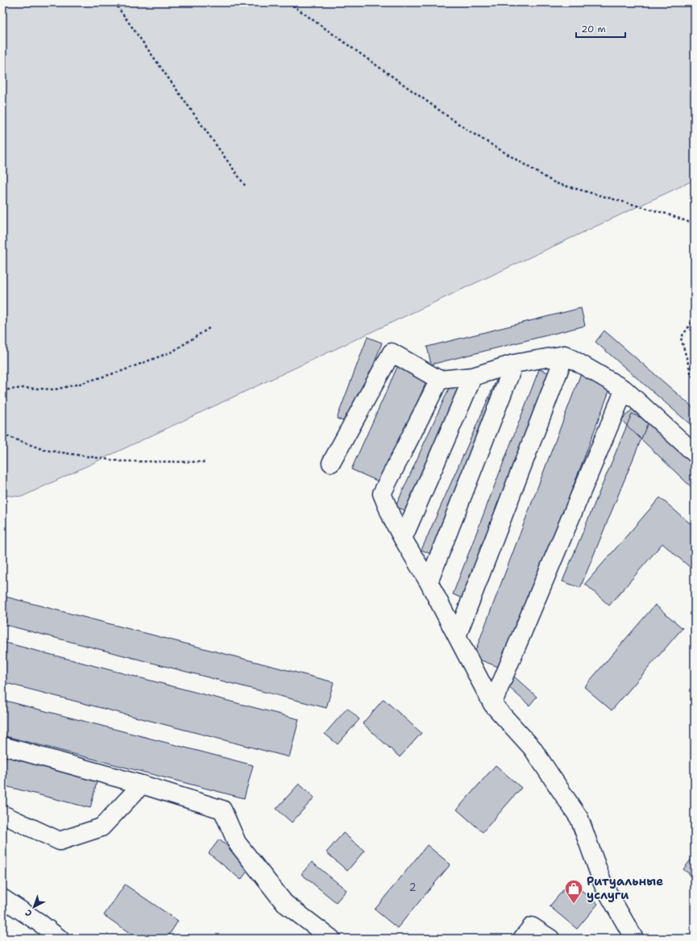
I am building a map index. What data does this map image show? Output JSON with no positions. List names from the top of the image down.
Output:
{
  "places": {
    "shop": ["Ритуальные услуги"]
  },
  "house_numbers": ["2"],
  "scale_bar": "20 m",
  "north": "bottom left"
}
